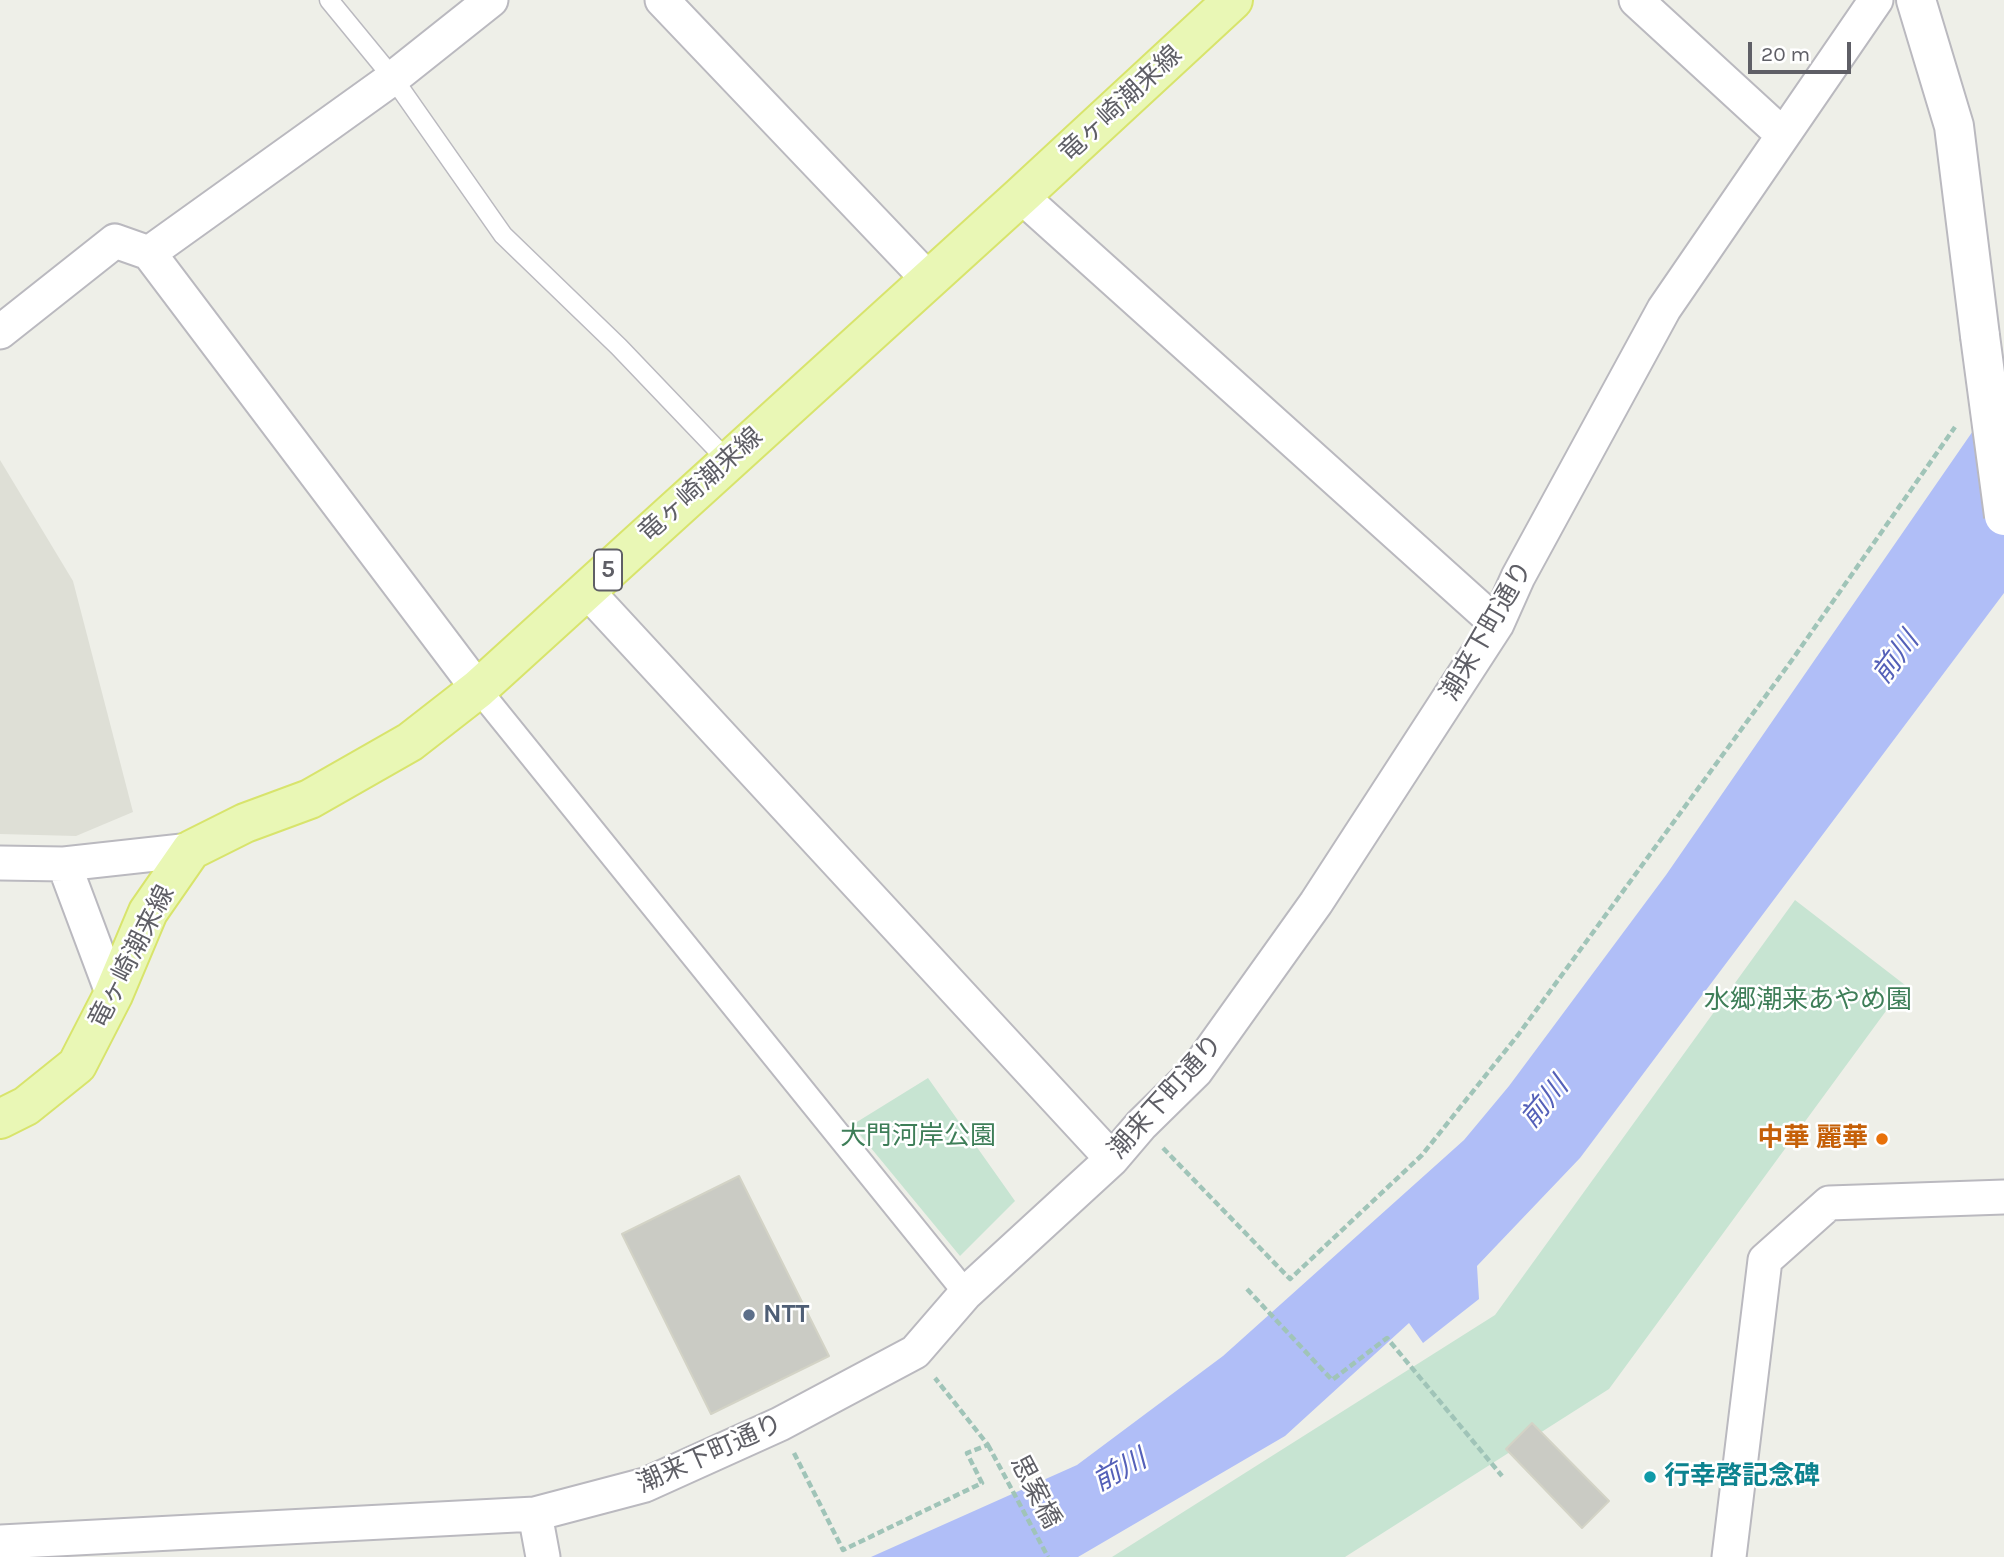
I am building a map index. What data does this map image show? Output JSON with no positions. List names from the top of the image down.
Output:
{
  "streets": {
    "main road": ["竜ヶ崎潮来線", "5"],
    "street": ["潮来下町通り"],
    "path": ["思案橋"]
  },
  "crossings": [
    ["潮来下町通り", "思案橋"]
  ],
  "water": ["前川"],
  "parks": ["水郷潮来あやめ園", "大門河岸公園"],
  "places": ["中華 麗華", "NTT", "行幸啓記念碑"],
  "scale_bar": "20 m"
}
